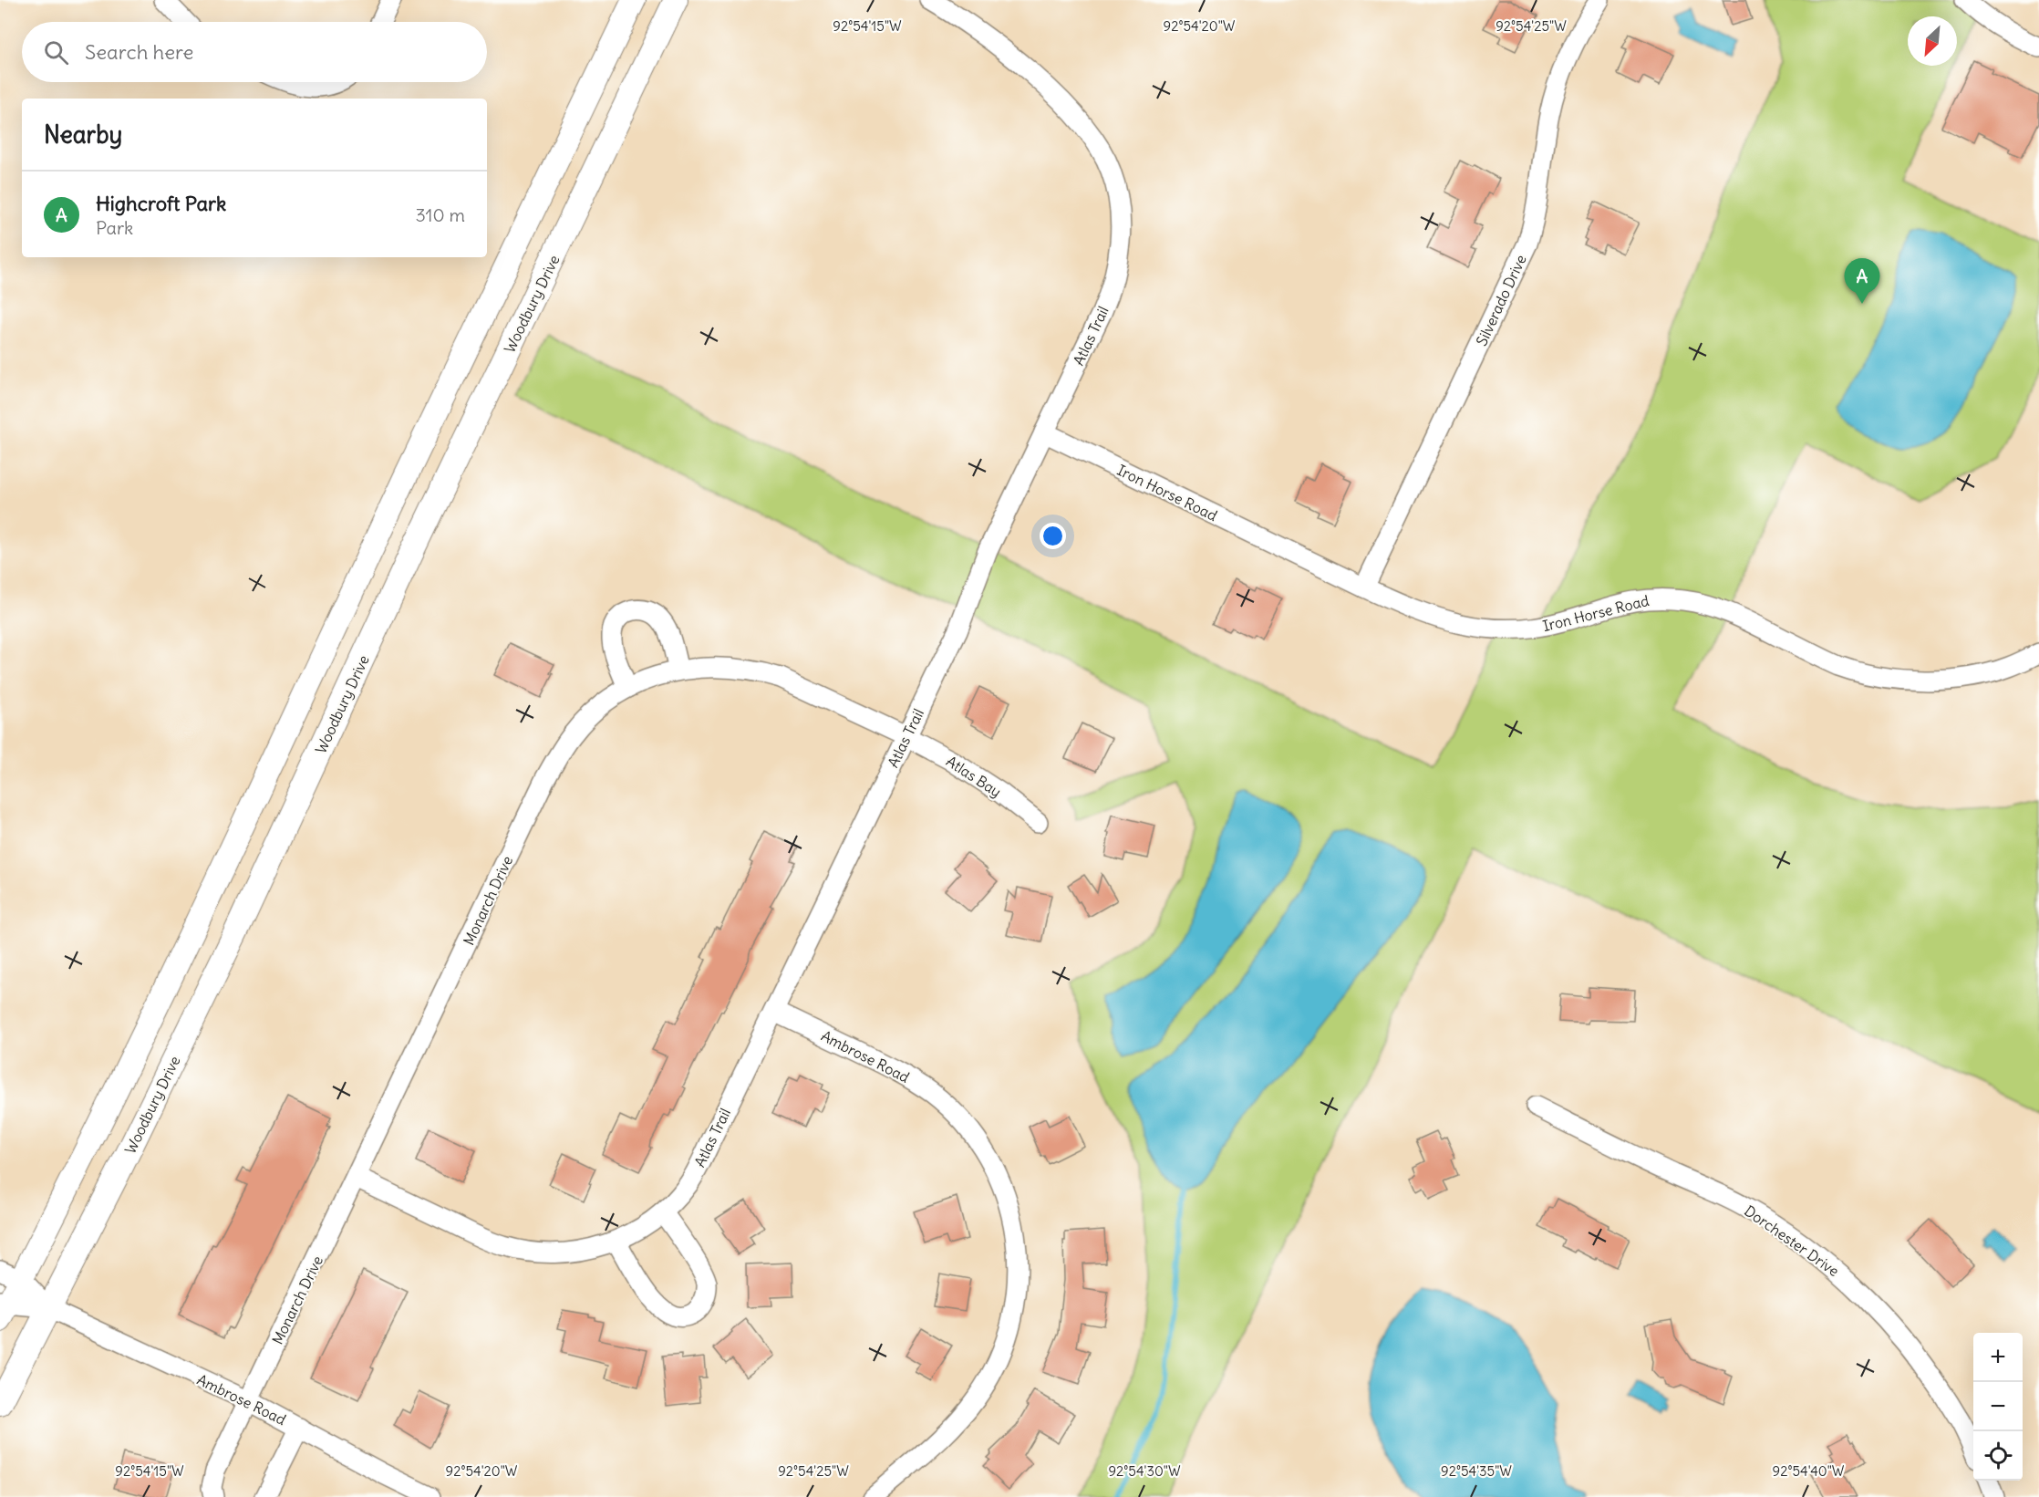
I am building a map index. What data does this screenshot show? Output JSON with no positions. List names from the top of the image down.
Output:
{
  "streets": {
    "main road": ["Woodbury Drive"],
    "street": [
      "Silverado Drive",
      "Atlas Trail",
      "Iron Horse Road",
      "Atlas Bay",
      "Monarch Drive",
      "Ambrose Road",
      "Dorchester Drive"
    ]
  },
  "crossings": [
    ["Silverado Drive", "Iron Horse Road"],
    ["Woodbury Drive", "Ambrose Road"],
    ["Atlas Trail", "Iron Horse Road"],
    ["Atlas Trail", "Atlas Bay"],
    ["Atlas Trail", "Monarch Drive"],
    ["Atlas Trail", "Ambrose Road"],
    ["Atlas Bay", "Monarch Drive"],
    ["Monarch Drive", "Ambrose Road"]
  ],
  "north": "bottom left",
  "page": {
    "search": "Search here",
    "heading": "Nearby",
    "list": [
      {
        "mark": "A",
        "name": "Highcroft Park",
        "note": "Park",
        "value": "310 m"
      }
    ],
    "pins": "A",
    "map_buttons": ["+", "−"]
  },
  "coordinates": [
    "92°54'15\"W",
    "92°54'20\"W",
    "92°54'25\"W",
    "92°54'30\"W",
    "92°54'35\"W",
    "92°54'40\"W"
  ]
}
